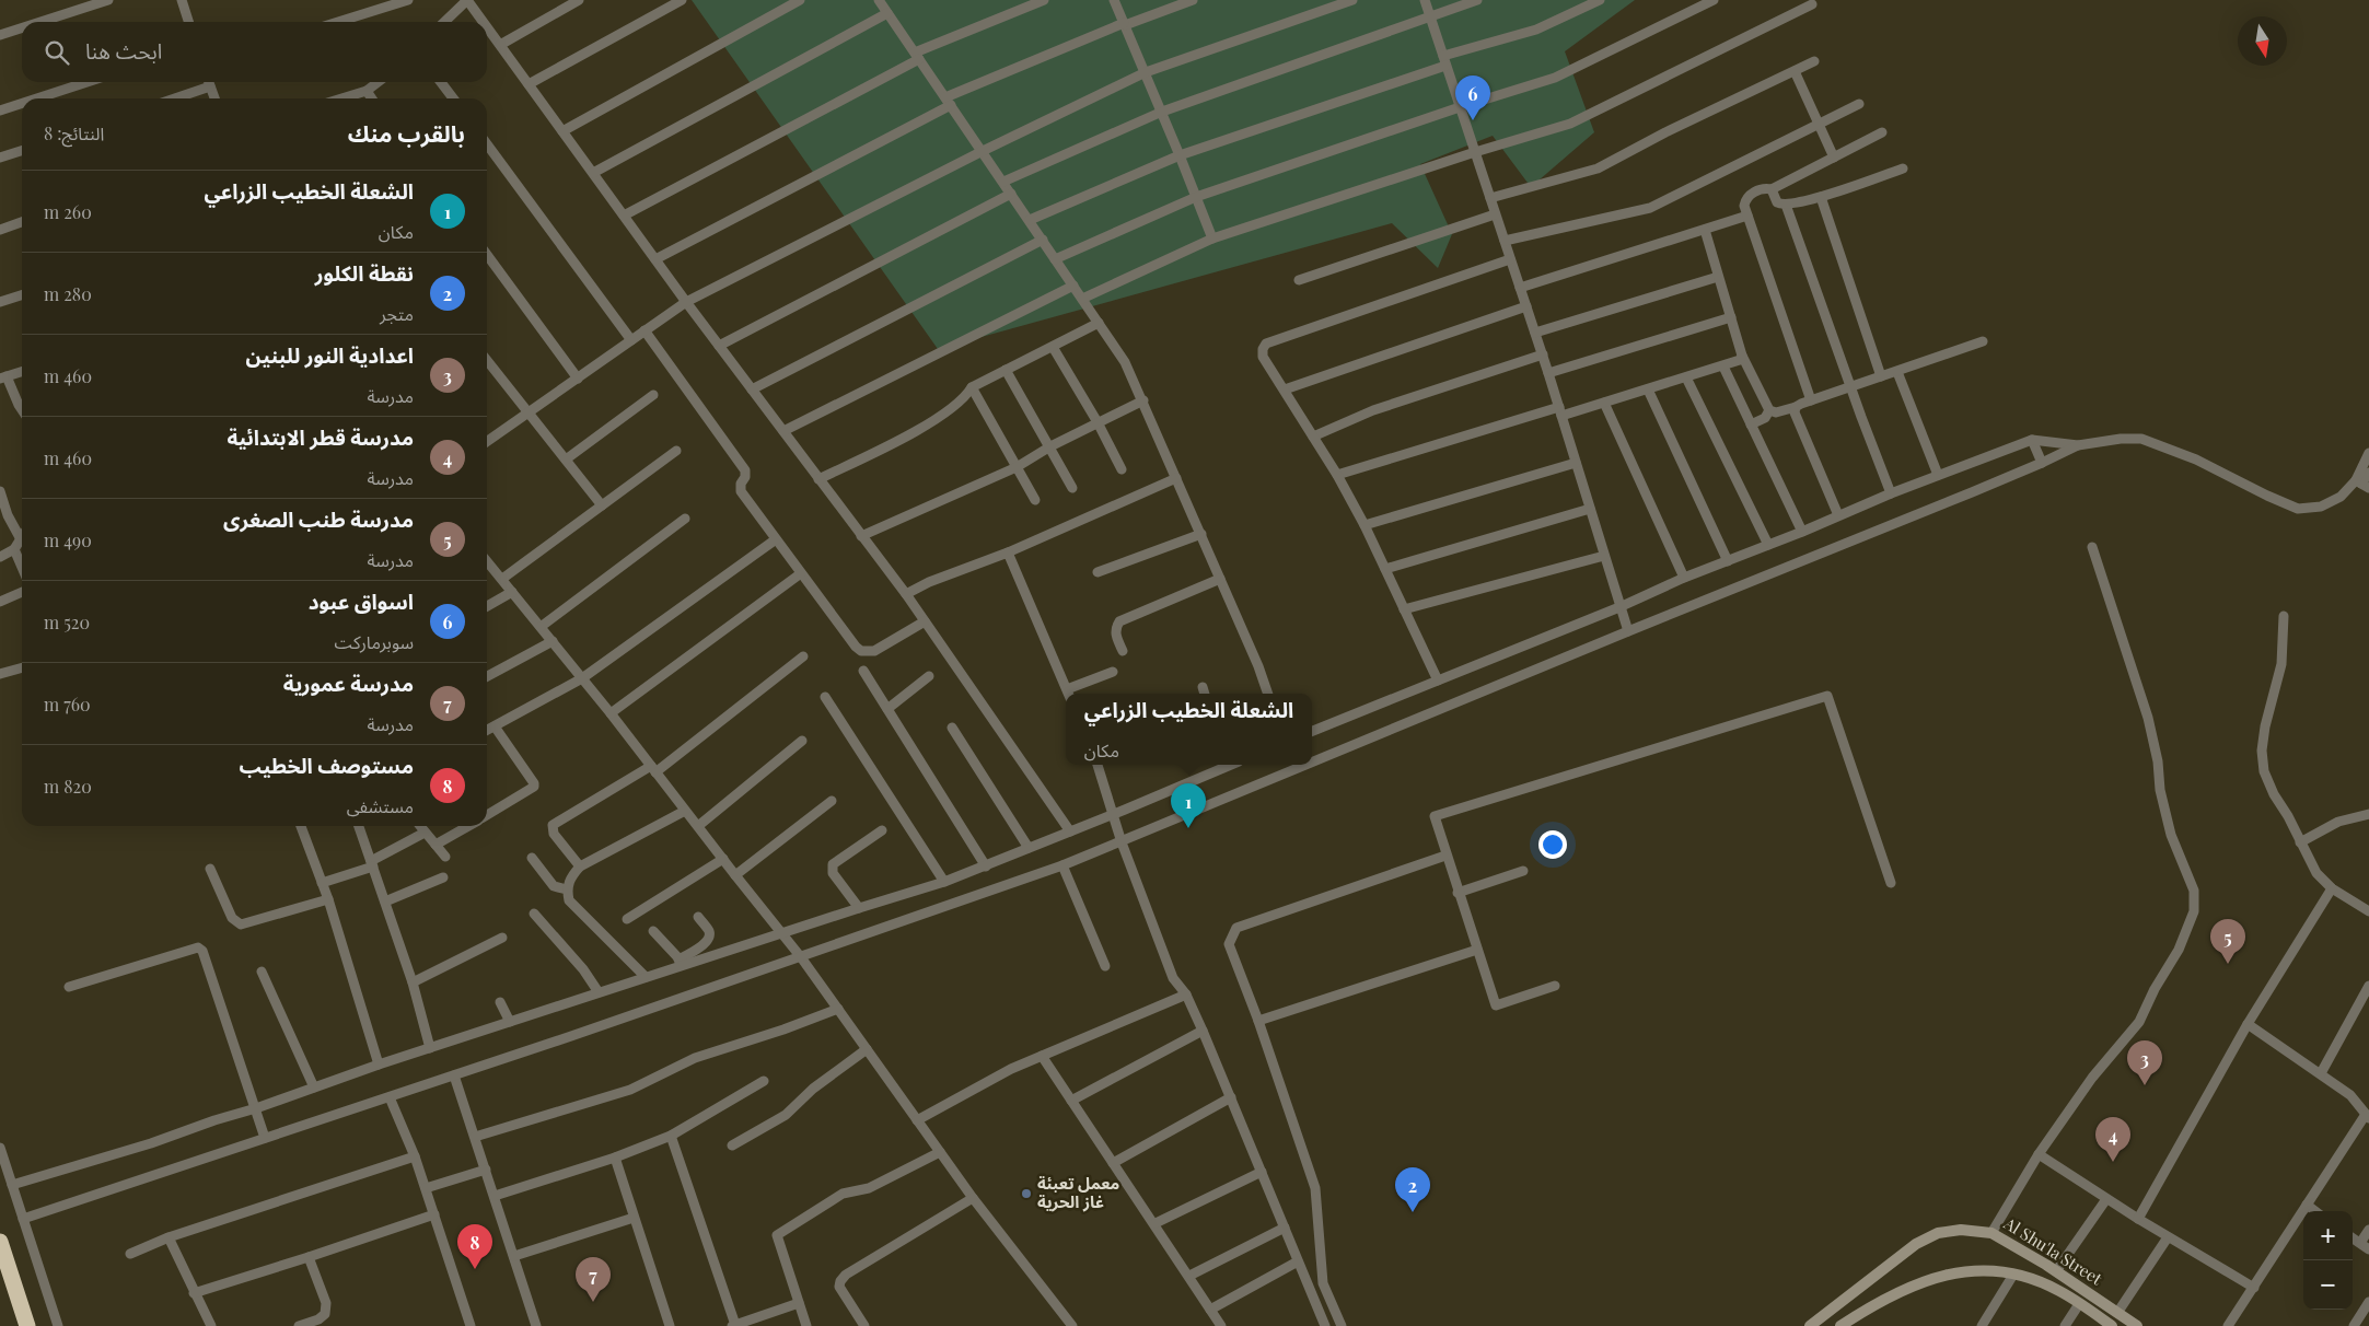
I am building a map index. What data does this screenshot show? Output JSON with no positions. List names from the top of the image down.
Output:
{
  "streets": {
    "main road": ["Al Shu'la Street"]
  },
  "places": ["معمل تعبئة غاز الحرية"],
  "north": "bottom",
  "page": {
    "search": "ابحث هنا",
    "pins": [
      "6",
      "1",
      "5",
      "3",
      "4",
      "2",
      "8",
      "7"
    ],
    "heading": ["بالقرب منك", "النتائج: 8"],
    "list": [
      {
        "mark": "1",
        "name": "الشعلة الخطيب الزراعي",
        "note": "مكان",
        "value": "260 m"
      },
      {
        "mark": "2",
        "name": "نقطة الكلور",
        "note": "متجر",
        "value": "280 m"
      },
      {
        "mark": "3",
        "name": "اعدادية النور للبنين",
        "note": "مدرسة",
        "value": "460 m"
      },
      {
        "mark": "4",
        "name": "مدرسة قطر الابتدائية",
        "note": "مدرسة",
        "value": "460 m"
      },
      {
        "mark": "5",
        "name": "مدرسة طنب الصغرى",
        "note": "مدرسة",
        "value": "490 m"
      },
      {
        "mark": "6",
        "name": "اسواق عبود",
        "note": "سوبرماركت",
        "value": "520 m"
      },
      {
        "mark": "7",
        "name": "مدرسة عمورية",
        "note": "مدرسة",
        "value": "760 m"
      },
      {
        "mark": "8",
        "name": "مستوصف الخطيب",
        "note": "مستشفى",
        "value": "820 m"
      }
    ],
    "popup": ["الشعلة الخطيب الزراعي", "مكان"],
    "map_buttons": ["+", "−"]
  }
}
